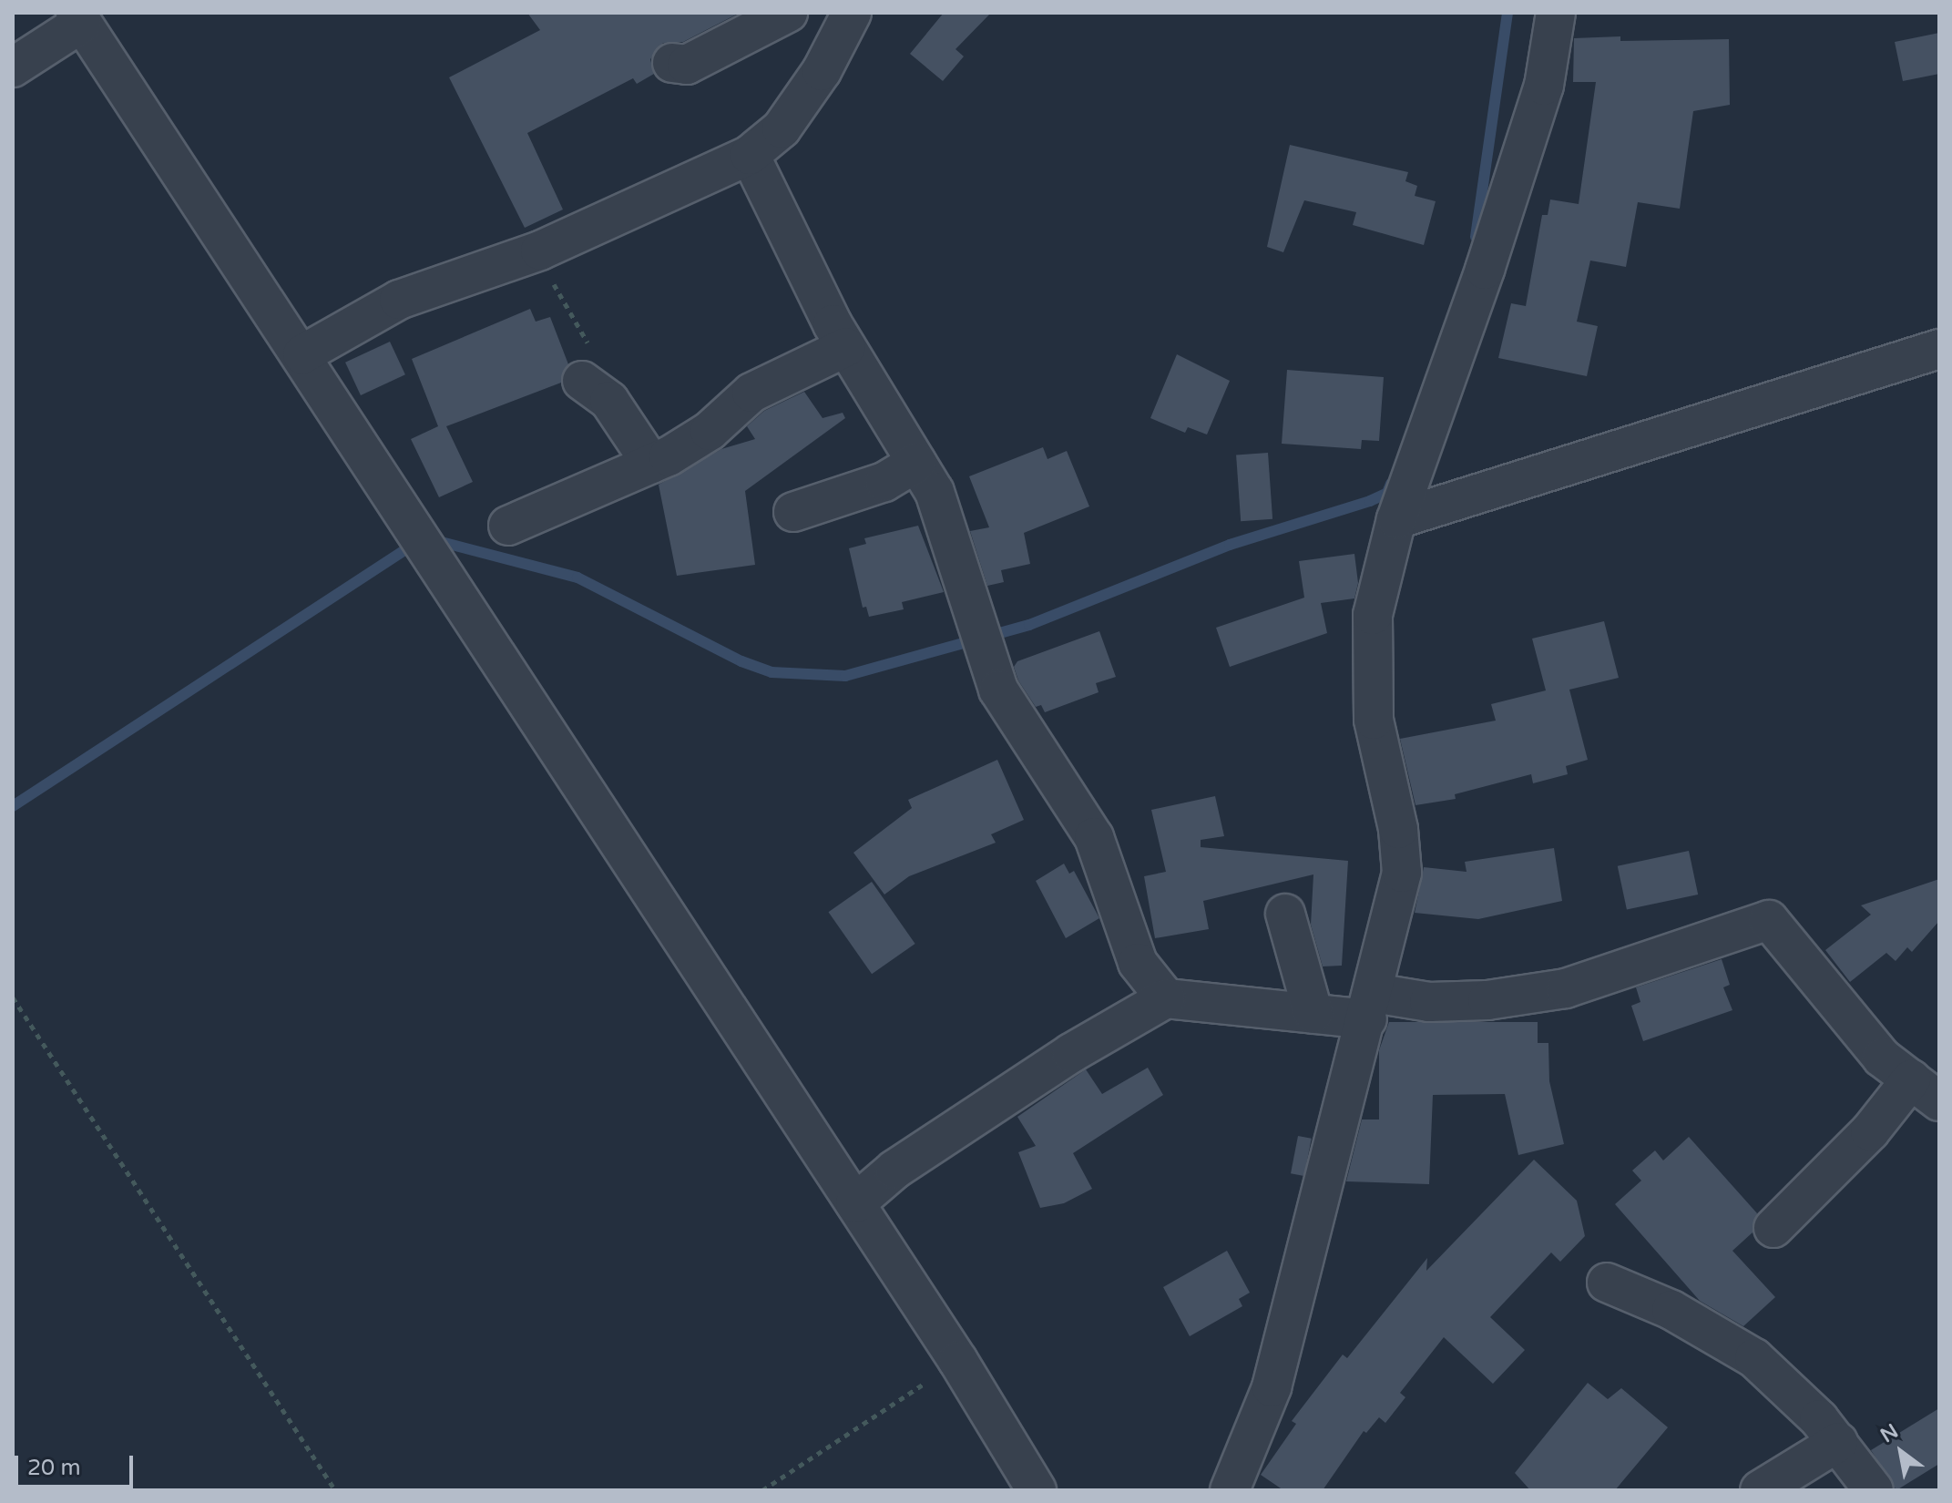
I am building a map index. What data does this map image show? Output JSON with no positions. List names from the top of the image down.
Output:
{
  "scale_bar": "20 m",
  "north": "top left"
}
